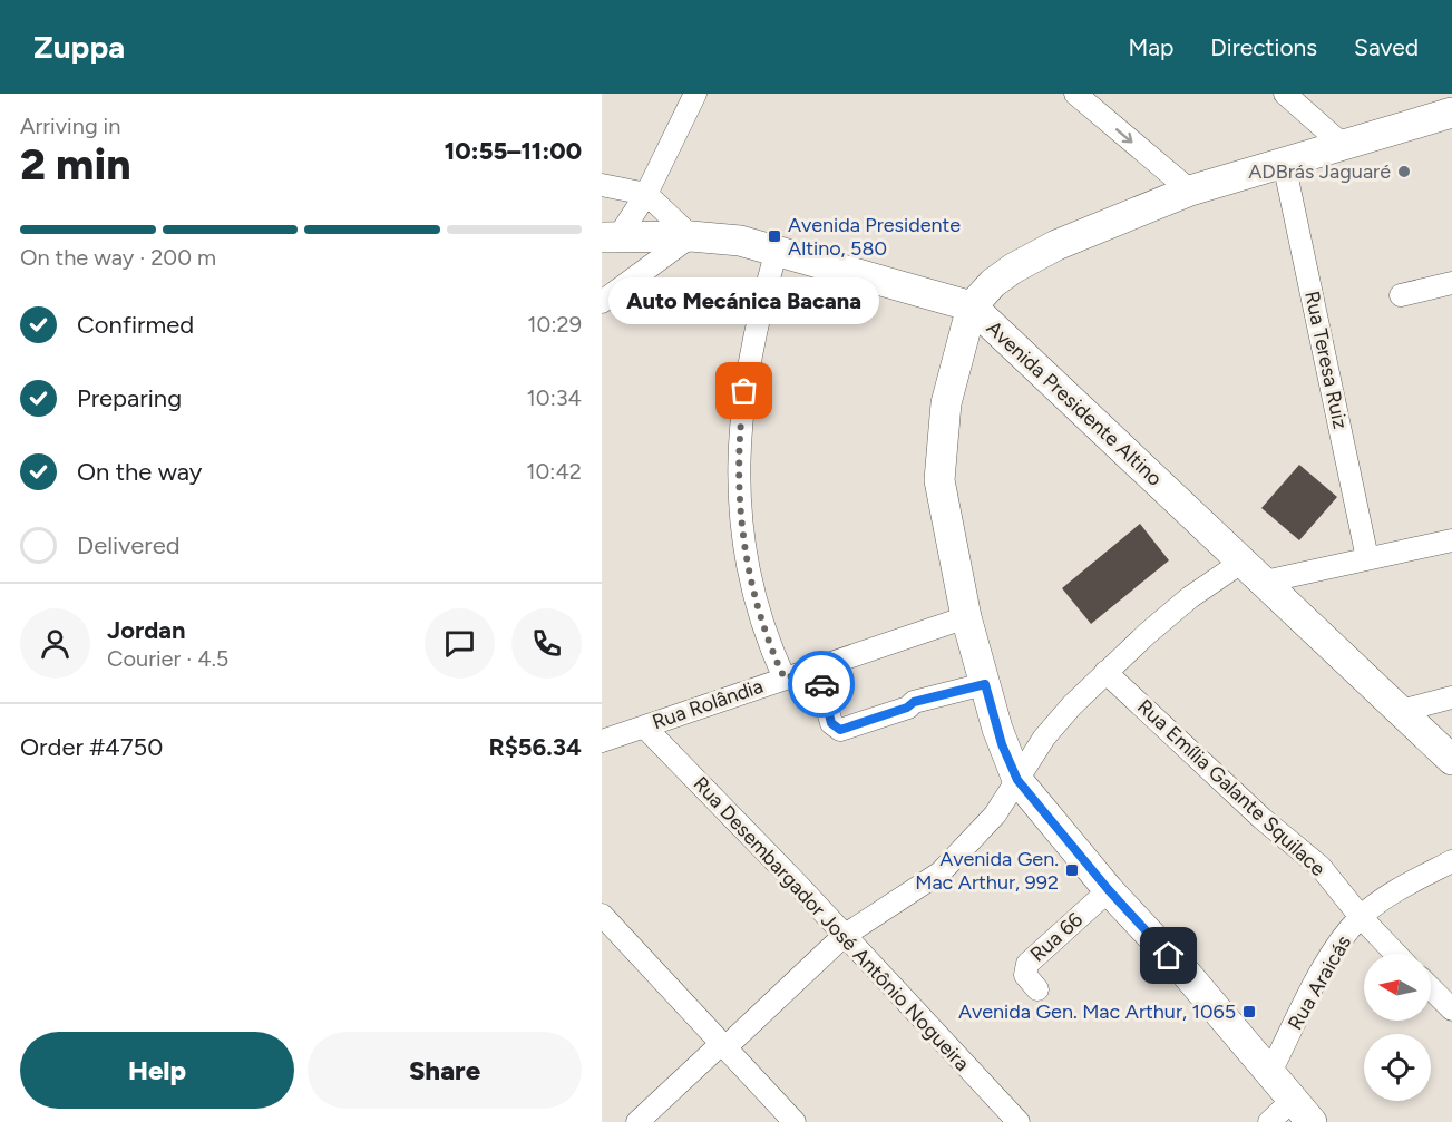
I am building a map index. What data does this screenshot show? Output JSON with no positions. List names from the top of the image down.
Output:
{
  "streets": {
    "street": [
      "Rua Teresa Ruiz",
      "Avenida Presidente Altino",
      "Rua Rolândia",
      "Rua Emília Galante Squilace",
      "Rua Desembargador José Antônio Nogueira",
      "Rua 66",
      "Rua Araicás"
    ]
  },
  "crossings": [
    ["Rua Rolândia", "Rua Desembargador José Antônio Nogueira"],
    ["Rua Emília Galante Squilace", "Rua Araicás"]
  ],
  "places": {
    "other": ["ADBrás Jaguaré", "Auto Mecánica Bacana"],
    "transit": ["Avenida Presidente Altino, 580", "Avenida Gen. Mac Arthur, 992", "Avenida Gen. Mac Arthur, 1065"]
  },
  "north": "left",
  "page": {
    "header": "Zuppa",
    "nav": ["Map", "Directions", "Saved"],
    "heading": ["2 min", "Arriving in", "10:55–11:00"],
    "panel": [
      "Jordan",
      "Courier · 4.5",
      "Order #4750",
      "R$56.34"
    ],
    "bar": "On the way · 200 m",
    "bubble": "Auto Mecánica Bacana",
    "list": [
      ["Confirmed", "10:29"],
      ["Preparing", "10:34"],
      ["On the way", "10:42"],
      "Delivered"
    ],
    "buttons": ["Help", "Share"]
  }
}
